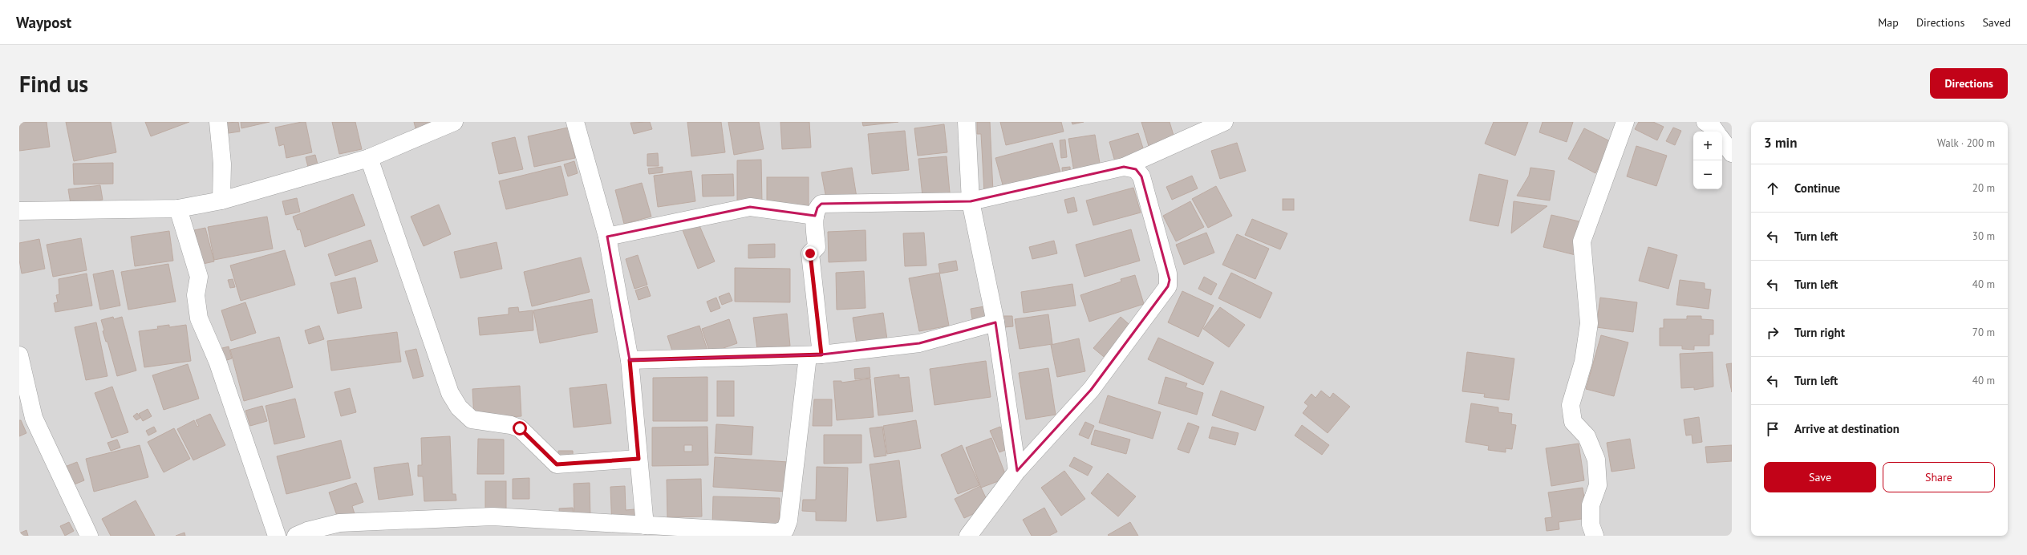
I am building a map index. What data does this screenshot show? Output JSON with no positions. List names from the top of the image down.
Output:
{
  "page": {
    "header": "Waypost",
    "nav": ["Map", "Directions", "Saved"],
    "buttons": [
      "Directions",
      ["Save", "Share"]
    ],
    "title": "Find us",
    "heading": ["3 min", "Walk · 200 m"],
    "map_buttons": ["+", "−"],
    "list": [
      ["Continue", "20 m"],
      ["Turn left", "30 m"],
      ["Turn left", "40 m"],
      ["Turn right", "70 m"],
      ["Turn left", "40 m"],
      "Arrive at destination"
    ]
  }
}
